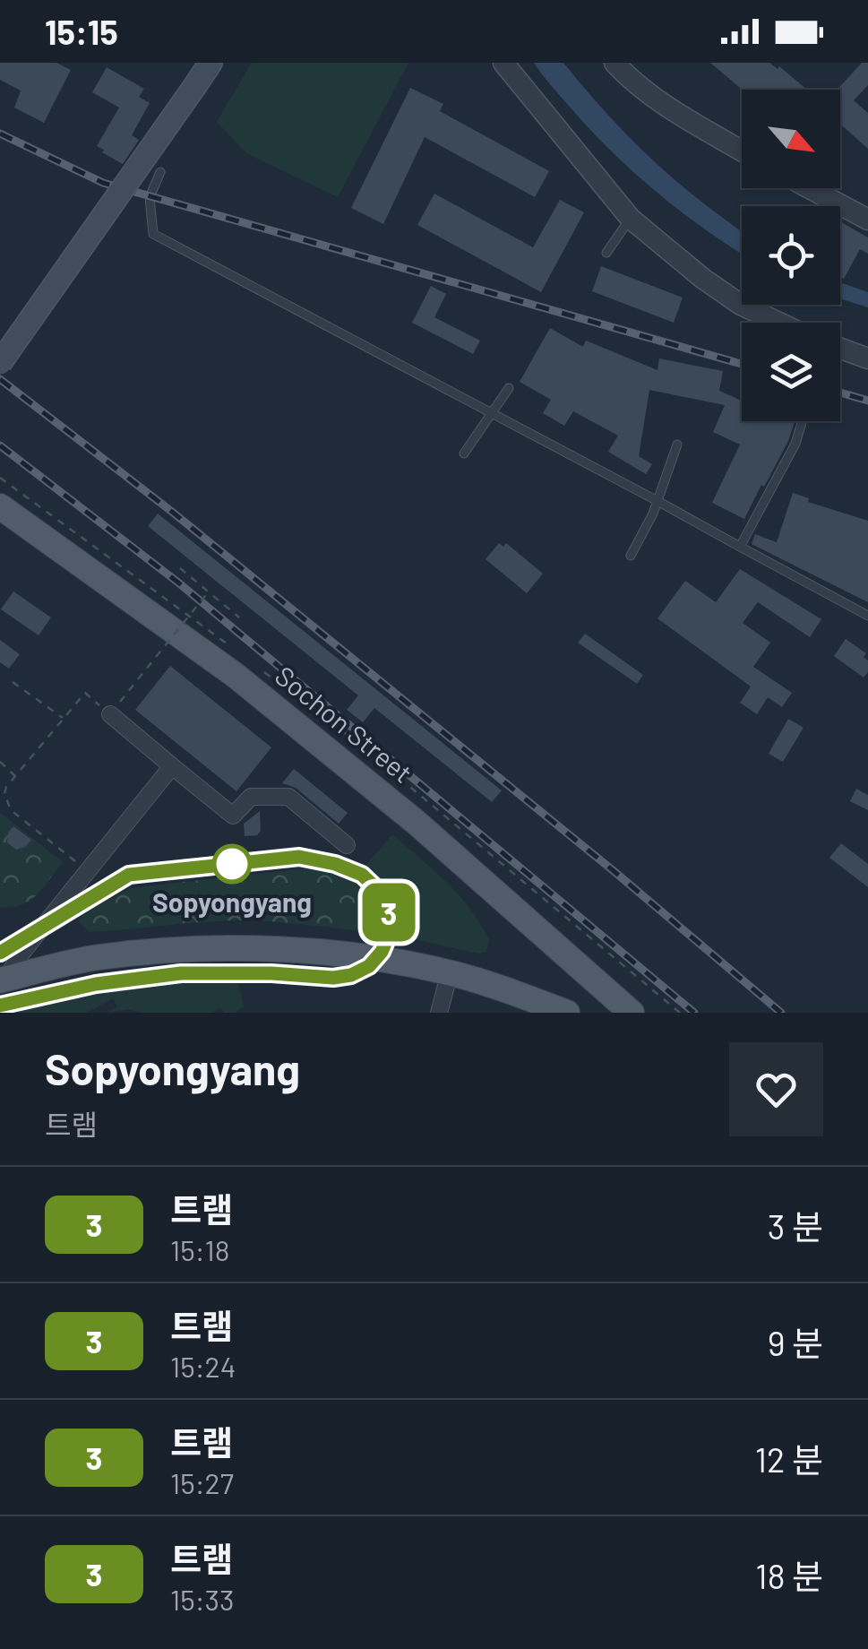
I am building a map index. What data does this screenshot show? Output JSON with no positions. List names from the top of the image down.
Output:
{
  "streets": {
    "main road": ["Sochon Street"]
  },
  "places": ["Sopyongyang"],
  "lines": ["tram line 3"],
  "north": "bottom right",
  "page": {
    "status": "15:15",
    "on_map": "3",
    "heading": ["Sopyongyang", "트램"],
    "list": [
      {
        "mark": "3",
        "name": "트램",
        "note": "15:18",
        "value": "3 분"
      },
      {
        "mark": "3",
        "name": "트램",
        "note": "15:24",
        "value": "9 분"
      },
      {
        "mark": "3",
        "name": "트램",
        "note": "15:27",
        "value": "12 분"
      },
      {
        "mark": "3",
        "name": "트램",
        "note": "15:33",
        "value": "18 분"
      }
    ]
  }
}
